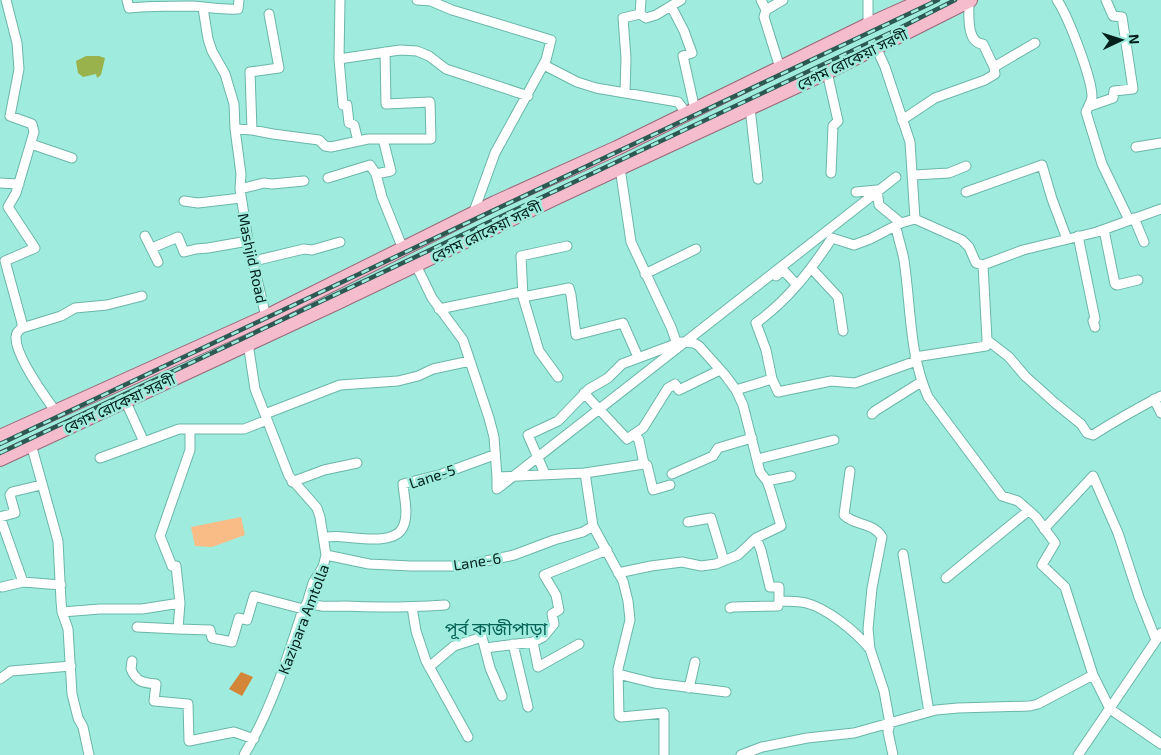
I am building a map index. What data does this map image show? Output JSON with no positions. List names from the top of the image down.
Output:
{
  "streets": {
    "main road": ["বেগম রোকেয়া সরণী"],
    "street": [
      "Mashjid Road",
      "Lane-5",
      "Lane-6",
      "Kazipara Amtolla"
    ]
  },
  "crossings": [
    ["বেগম রোকেয়া সরণী", "Mashjid Road"],
    ["বেগম রোকেয়া সরণী", "Kazipara Amtolla"],
    ["Lane-5", "Kazipara Amtolla"],
    ["Lane-6", "Kazipara Amtolla"]
  ],
  "districts": ["পূর্ব কাজীপাড়া"],
  "north": "right"
}
